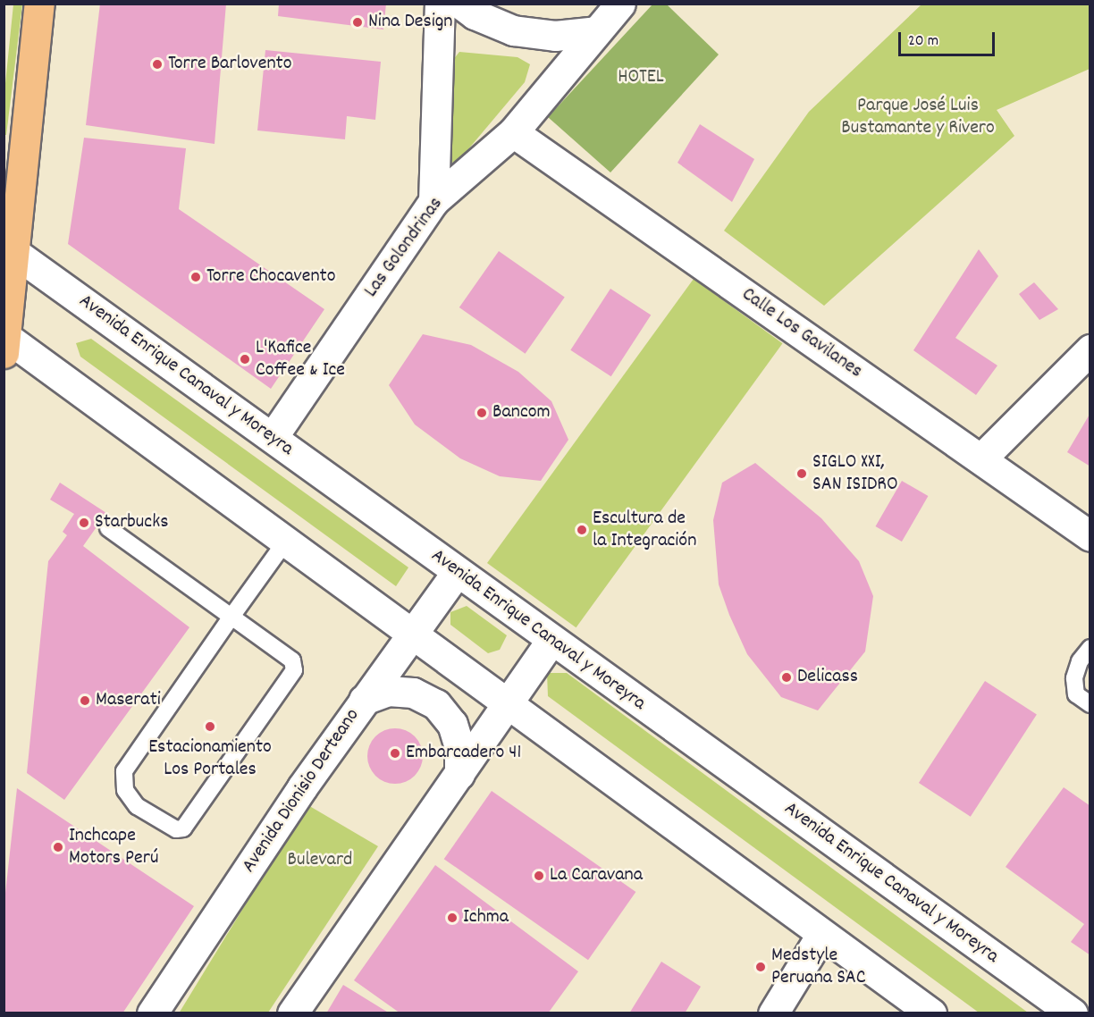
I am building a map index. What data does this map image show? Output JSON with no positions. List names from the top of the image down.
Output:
{
  "streets": {
    "street": [
      "Las Golondrinas",
      "Calle Los Gavilanes",
      "Avenida Enrique Canaval y Moreyra",
      "Avenida Dionisio Derteano"
    ]
  },
  "crossings": [
    ["Las Golondrinas", "Calle Los Gavilanes"],
    ["Las Golondrinas", "Avenida Enrique Canaval y Moreyra"],
    ["Avenida Enrique Canaval y Moreyra", "Avenida Dionisio Derteano"]
  ],
  "parks": ["HOTEL", "Parque José Luis Bustamante y Rivero", "Bulevard"],
  "places": [
    "Nina Design",
    "Torre Barlovento",
    "Torre Chocavento",
    "L'Kafice Coffee & Ice",
    "Bancom",
    "SIGLO XXI, SAN ISIDRO",
    "Starbucks",
    "Escultura de la Integración",
    "Delicass",
    "Maserati",
    "Estacionamiento Los Portales",
    "Embarcadero 41",
    "Inchcape Motors Perú",
    "La Caravana",
    "Ichma",
    "Medstyle Peruana SAC"
  ],
  "scale_bar": "20 m"
}
